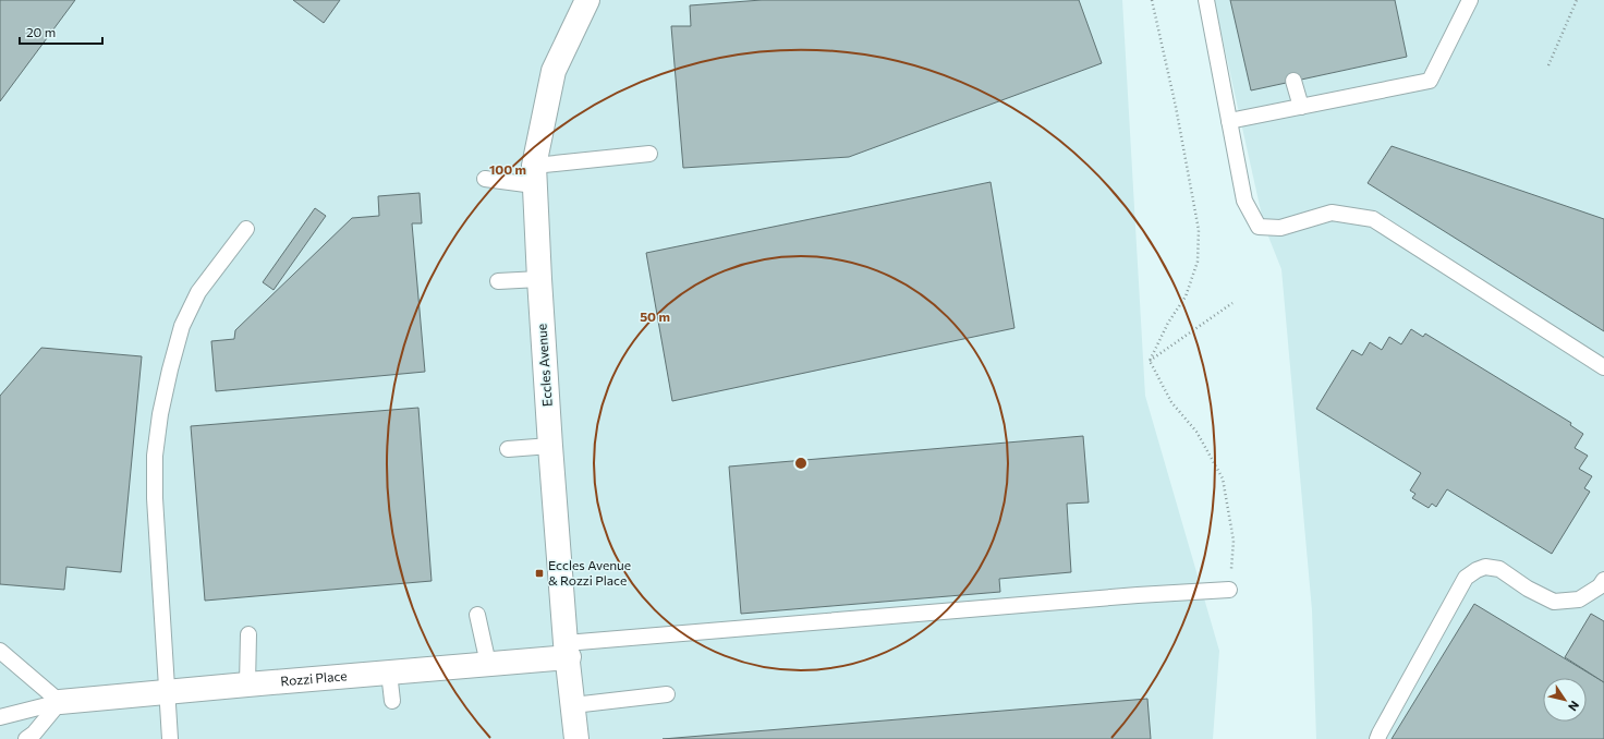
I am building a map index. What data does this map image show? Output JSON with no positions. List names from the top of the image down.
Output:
{
  "streets": {
    "street": ["Eccles Avenue", "Rozzi Place"]
  },
  "crossings": [
    ["Eccles Avenue", "Rozzi Place"]
  ],
  "places": {
    "transit": ["Eccles Avenue & Rozzi Place"]
  },
  "scale_bar": "20 m",
  "north": "bottom right",
  "rings": ["100 m", "50 m"]
}
